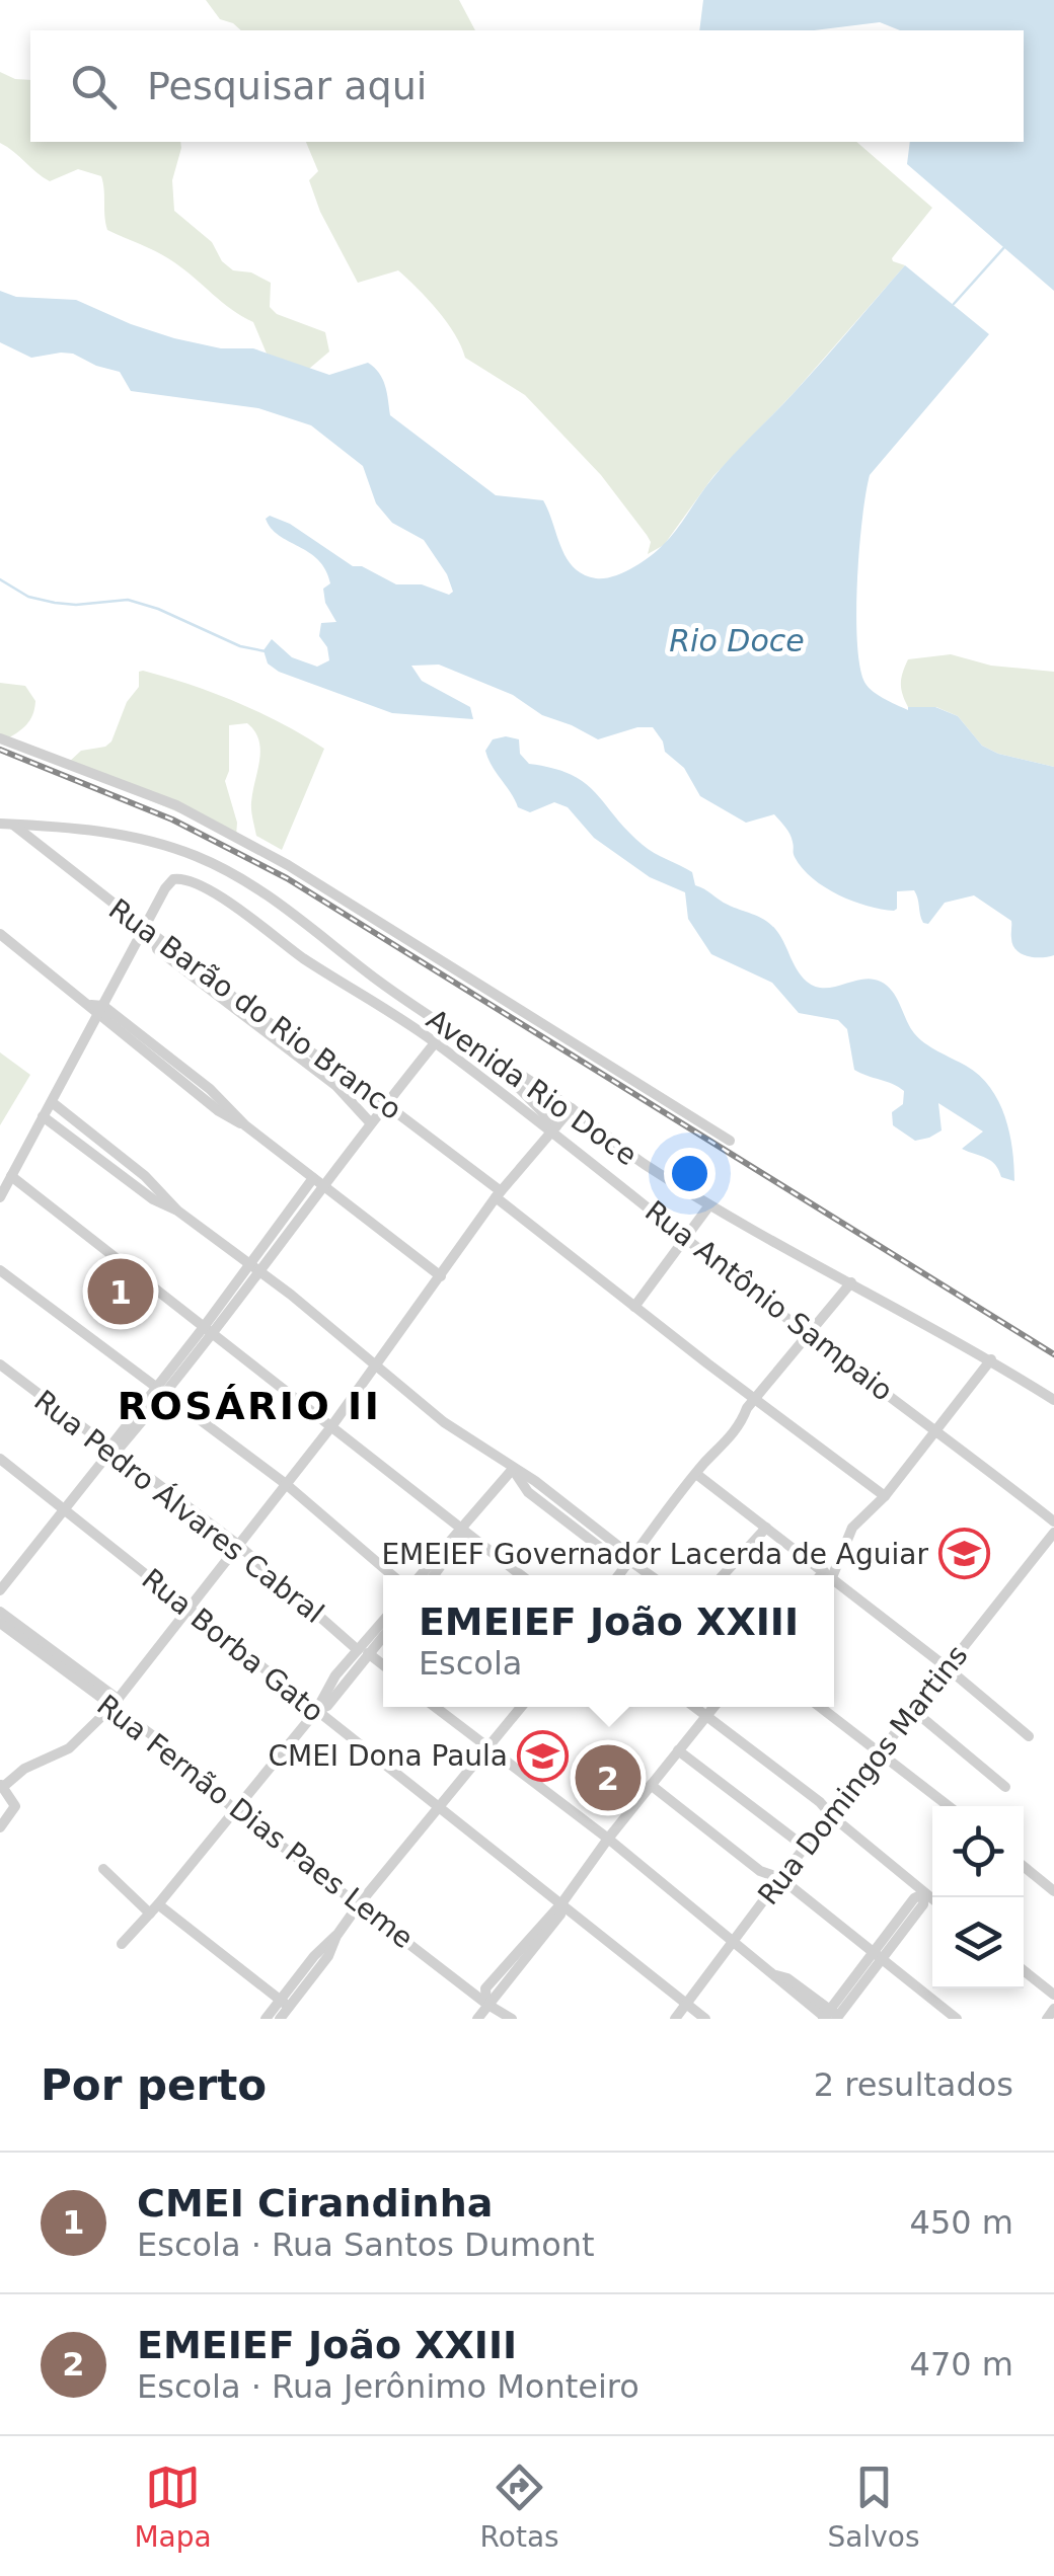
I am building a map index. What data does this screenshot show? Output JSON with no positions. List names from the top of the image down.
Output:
{
  "streets": {
    "street": [
      "Rua Barão do Rio Branco",
      "Avenida Rio Doce",
      "Rua Antônio Sampaio",
      "Rua Pedro Álvares Cabral",
      "Rua Borba Gato",
      "Rua Domingos Martins",
      "Rua Fernão Dias Paes Leme"
    ]
  },
  "crossings": [
    ["Rua Barão do Rio Branco", "Avenida Rio Doce"],
    ["Rua Barão do Rio Branco", "Rua Antônio Sampaio"],
    ["Rua Borba Gato", "Rua Domingos Martins"]
  ],
  "districts": ["ROSÁRIO II"],
  "water": ["Rio Doce"],
  "places": {
    "school or university": ["EMEIEF Governador Lacerda de Aguiar", "CMEI Dona Paula"]
  },
  "page": {
    "search": "Pesquisar aqui",
    "pins": ["1", "2"],
    "popup": ["EMEIEF João XXIII", "Escola"],
    "heading": ["Por perto", "2 resultados"],
    "list": [
      {
        "mark": "1",
        "name": "CMEI Cirandinha",
        "note": "Escola · Rua Santos Dumont",
        "value": "450 m"
      },
      {
        "mark": "2",
        "name": "EMEIEF João XXIII",
        "note": "Escola · Rua Jerônimo Monteiro",
        "value": "470 m"
      }
    ],
    "nav": ["Mapa", "Rotas", "Salvos"]
  }
}
